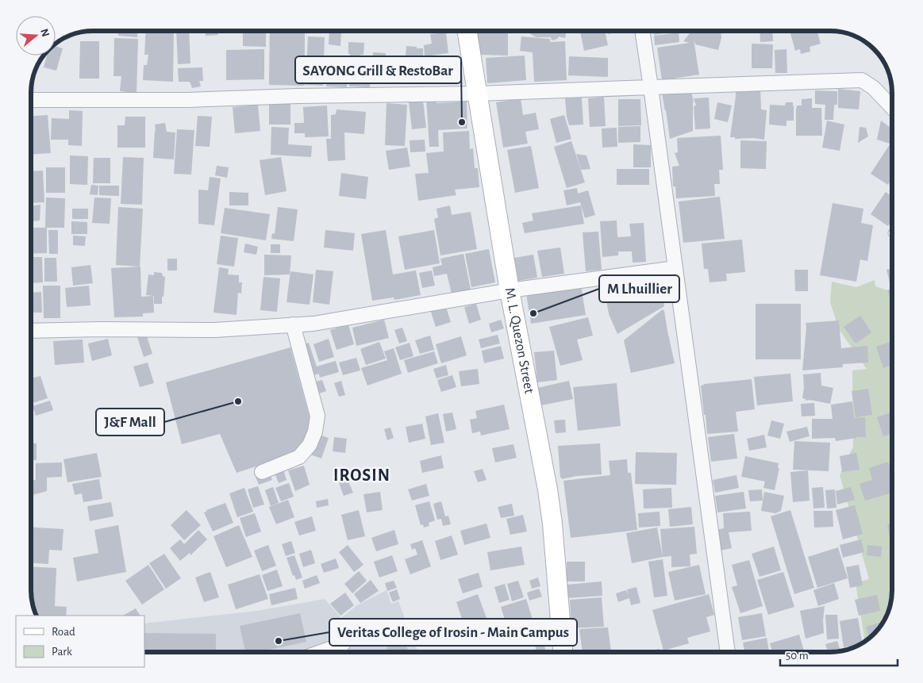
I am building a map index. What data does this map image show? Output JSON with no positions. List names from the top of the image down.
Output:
{
  "streets": {
    "main road": ["M. L. Quezon Street"]
  },
  "districts": ["IROSIN"],
  "places": [
    "SAYONG Grill & RestoBar",
    "M Lhuillier",
    "J&F Mall",
    "Veritas College of Irosin - Main Campus"
  ],
  "legend": ["Road", "Park"],
  "scale_bar": "50 m",
  "north": "right"
}
